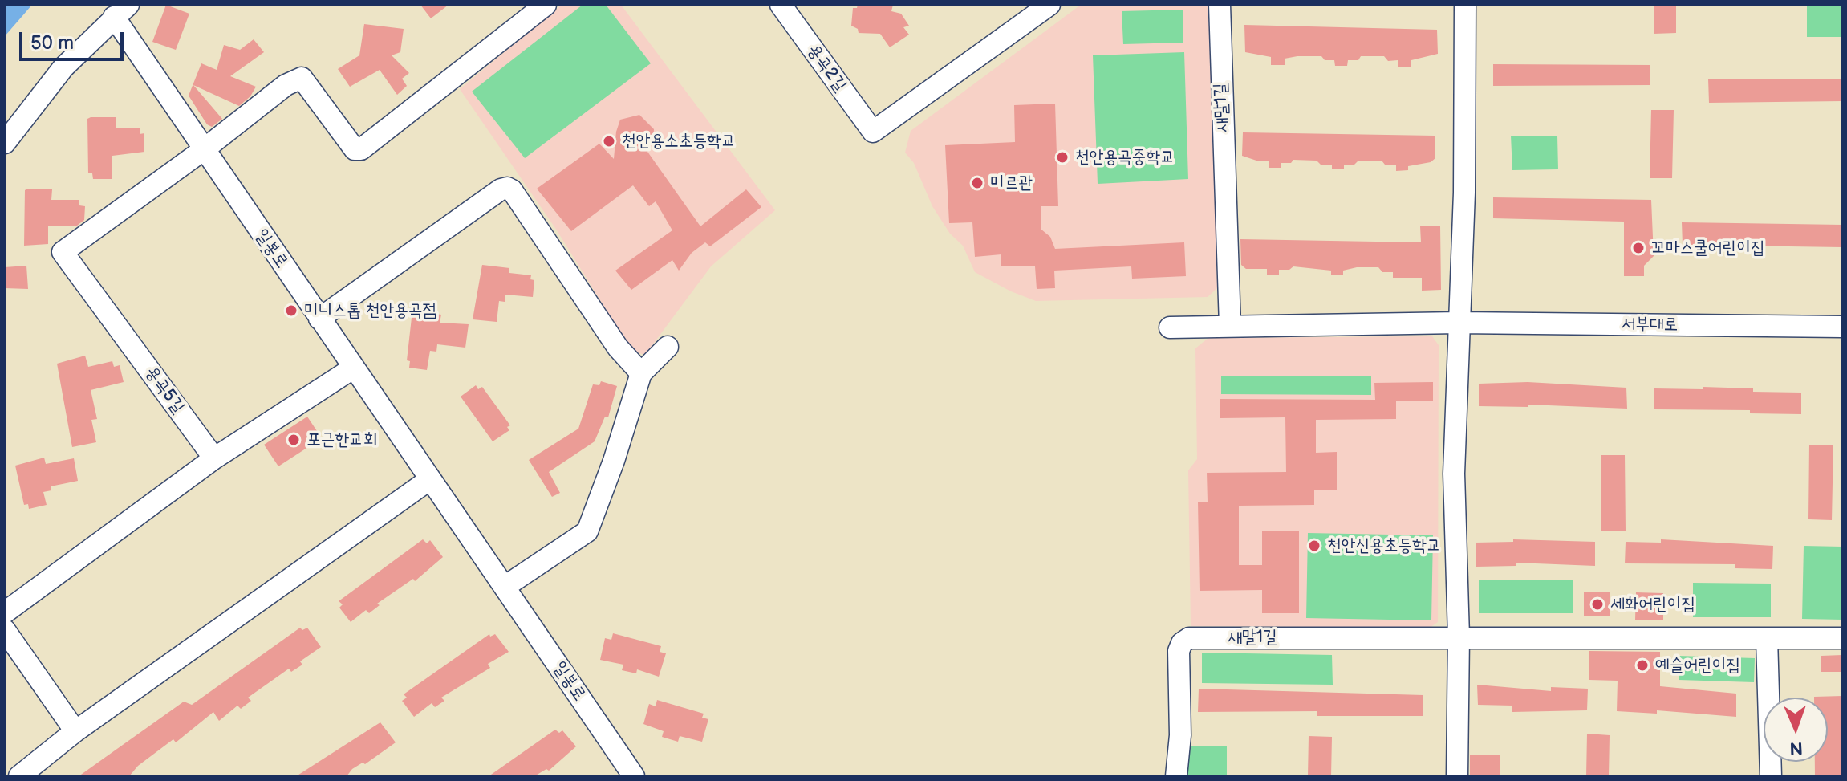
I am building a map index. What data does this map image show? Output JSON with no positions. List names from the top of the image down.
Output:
{
  "streets": {
    "street": [
      "용곡2길",
      "새말1길",
      "일봉로",
      "서부대로",
      "용곡5길"
    ]
  },
  "crossings": [
    ["일봉로", "용곡5길"]
  ],
  "places": [
    "천안용소초등학교",
    "천안용곡중학교",
    "미르관",
    "꼬마스쿨어린이집",
    "미니스톱 천안용곡점",
    "포근한교회",
    "천안신용초등학교",
    "세화어린이집",
    "예슬어린이집"
  ],
  "scale_bar": "50 m",
  "north": "bottom"
}
